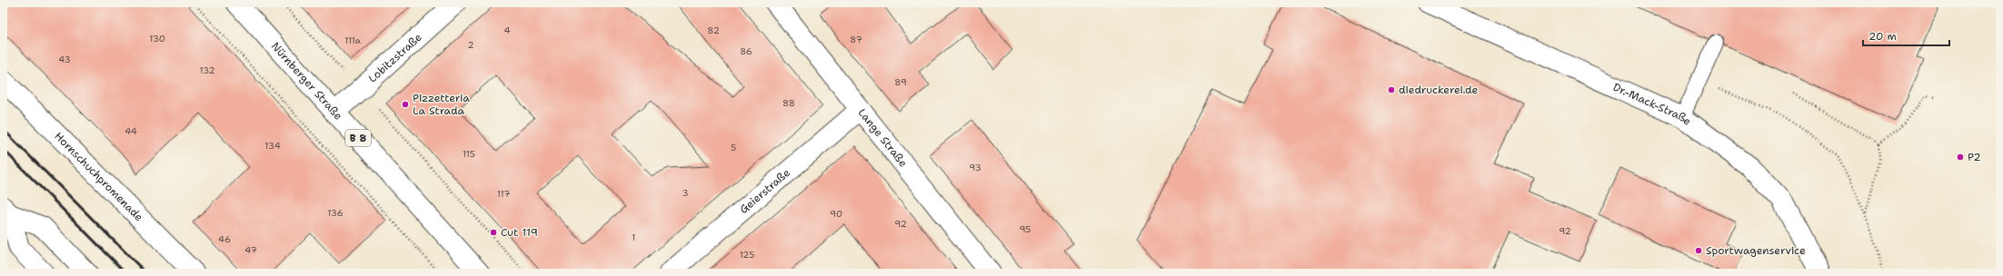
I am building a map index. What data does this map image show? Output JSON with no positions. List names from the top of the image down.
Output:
{
  "streets": {
    "street": [
      "Lobitzstraße",
      "Nürnberger Straße",
      "Dr.-Mack-Straße",
      "B 8",
      "Lange Straße",
      "Hornschuchpromenade",
      "Geierstraße"
    ]
  },
  "crossings": [
    ["Lobitzstraße", "Nürnberger Straße"],
    ["Lange Straße", "Geierstraße"]
  ],
  "places": [
    "diedruckerei.de",
    "Pizzetteria La Strada",
    "P2",
    "Cut 119",
    "Sportwagenservice"
  ],
  "house_numbers": [
    "4",
    "82",
    "130",
    "87",
    "111a",
    "2",
    "86",
    "43",
    "132",
    "89",
    "88",
    "44",
    "134",
    "5",
    "115",
    "93",
    "3",
    "117",
    "136",
    "90",
    "92",
    "95",
    "92",
    "1",
    "46",
    "47",
    "125"
  ],
  "scale_bar": "20 m"
}
